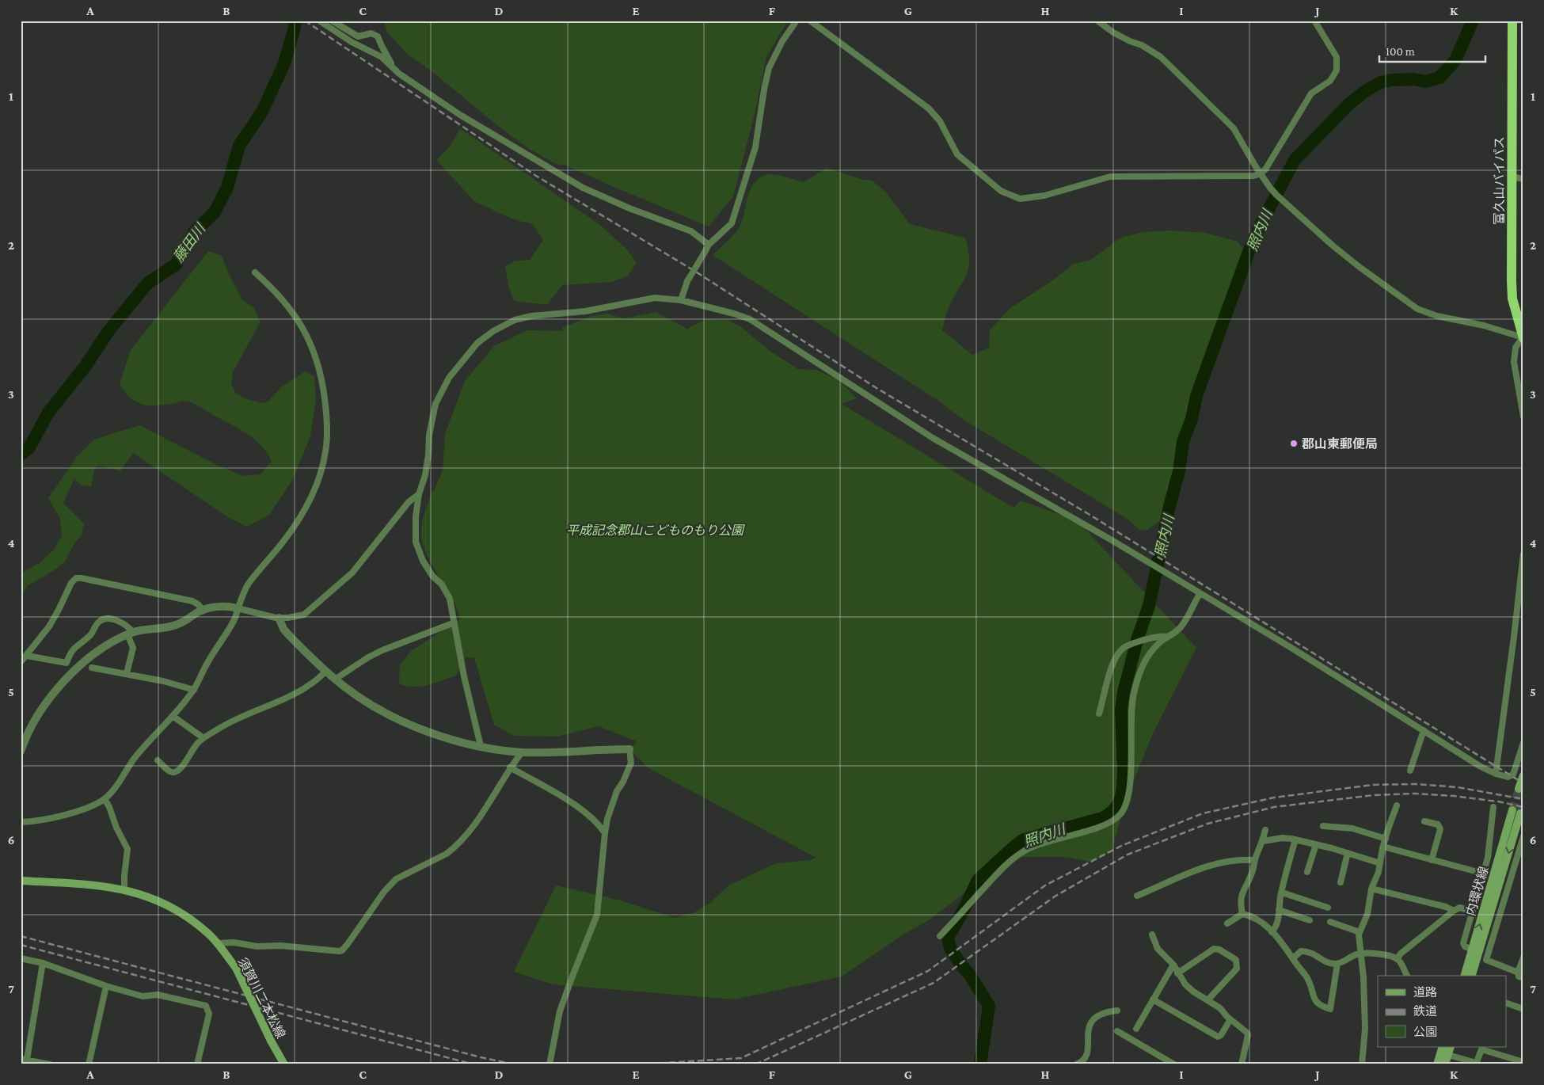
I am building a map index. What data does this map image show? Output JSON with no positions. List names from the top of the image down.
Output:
{
  "streets": {
    "highway": ["富久山バイパス"],
    "main road": ["内環状線", "須賀川二本松線"]
  },
  "water": ["照内川", "藤田川"],
  "parks": ["平成記念郡山こどものもり公園"],
  "places": ["郡山東郵便局"],
  "legend": ["道路", "鉄道", "公園"],
  "scale_bar": "100 m",
  "grid": {
    "columns": [
      "A",
      "B",
      "C",
      "D",
      "E",
      "F",
      "G",
      "H",
      "I",
      "J",
      "K"
    ],
    "rows": [
      "1",
      "2",
      "3",
      "4",
      "5",
      "6",
      "7"
    ]
  }
}
